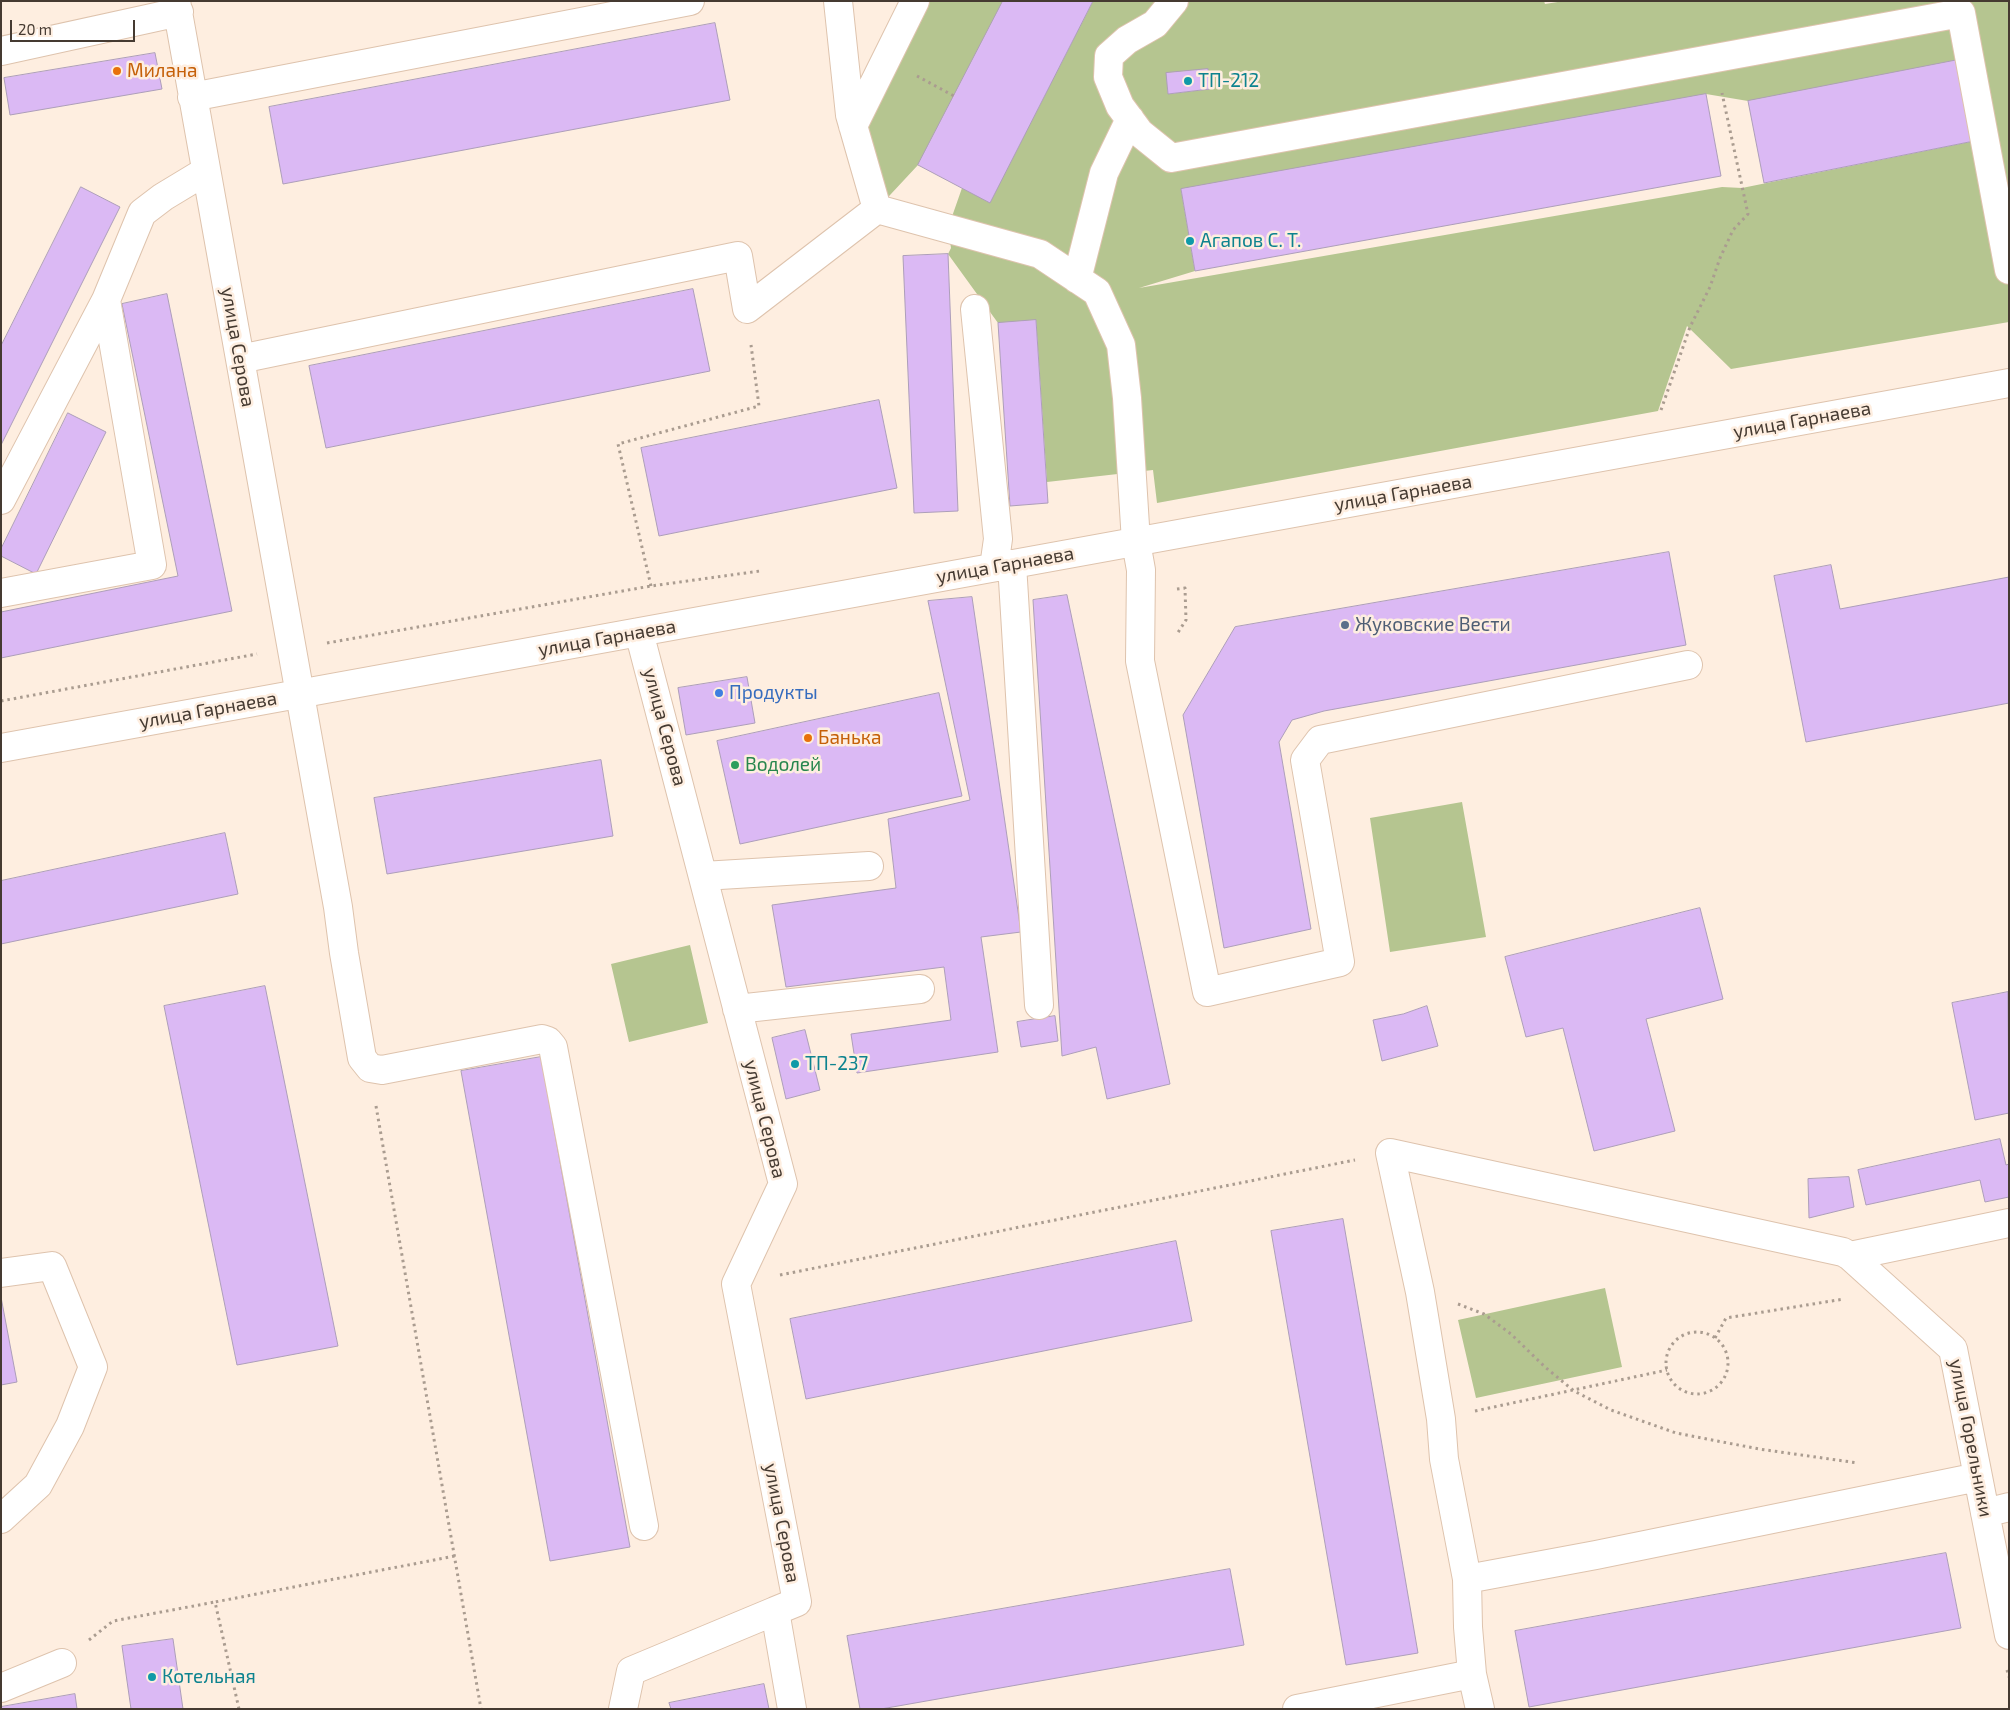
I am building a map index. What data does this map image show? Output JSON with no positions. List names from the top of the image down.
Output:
{
  "streets": {
    "street": ["улица Серова", "улица Гарнаева", "улица Горельники"]
  },
  "crossings": [
    ["улица Серова", "улица Гарнаева"]
  ],
  "places": [
    "Милана",
    "ТП-212",
    "Агапов С. Т.",
    "Жуковские Вести",
    "Продукты",
    "Банька",
    "Водолей",
    "ТП-237",
    "Котельная"
  ],
  "scale_bar": "20 m"
}
